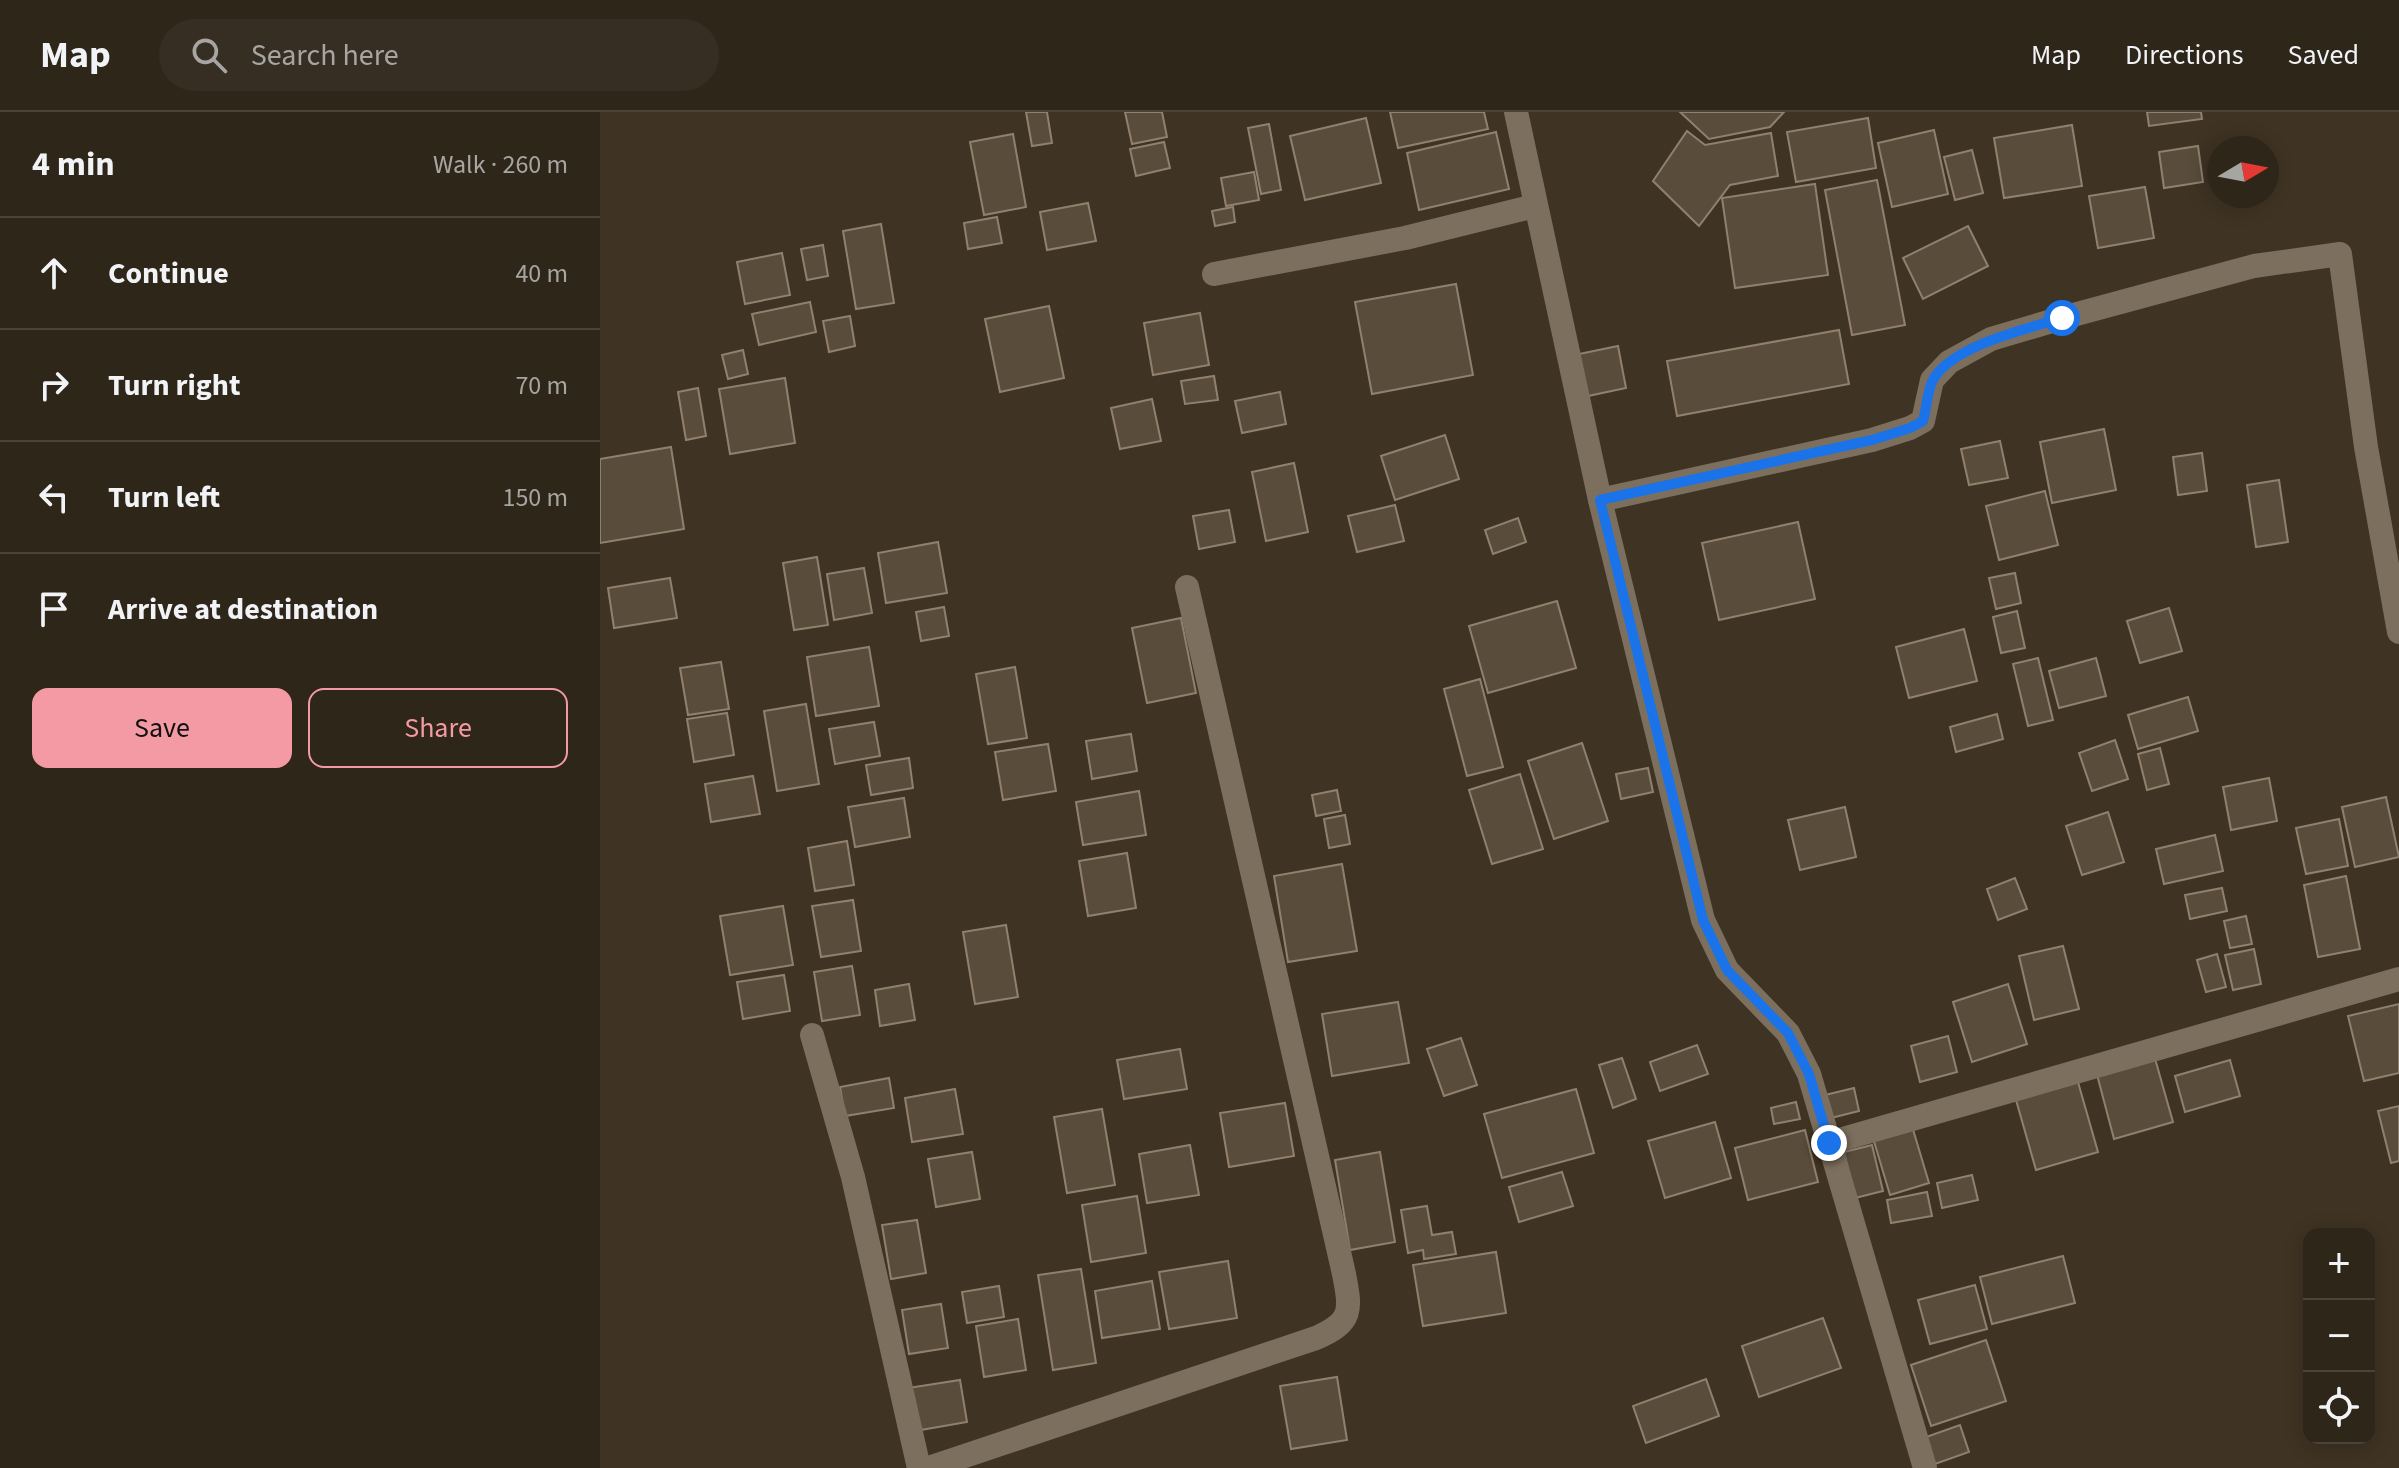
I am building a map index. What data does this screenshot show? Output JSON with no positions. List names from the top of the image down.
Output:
{
  "north": "right",
  "page": {
    "header": "Map",
    "search": "Search here",
    "nav": ["Map", "Directions", "Saved"],
    "heading": ["4 min", "Walk · 260 m"],
    "list": [
      ["Continue", "40 m"],
      ["Turn right", "70 m"],
      ["Turn left", "150 m"],
      "Arrive at destination"
    ],
    "buttons": ["Save", "Share"],
    "map_buttons": ["+", "−"]
  }
}
